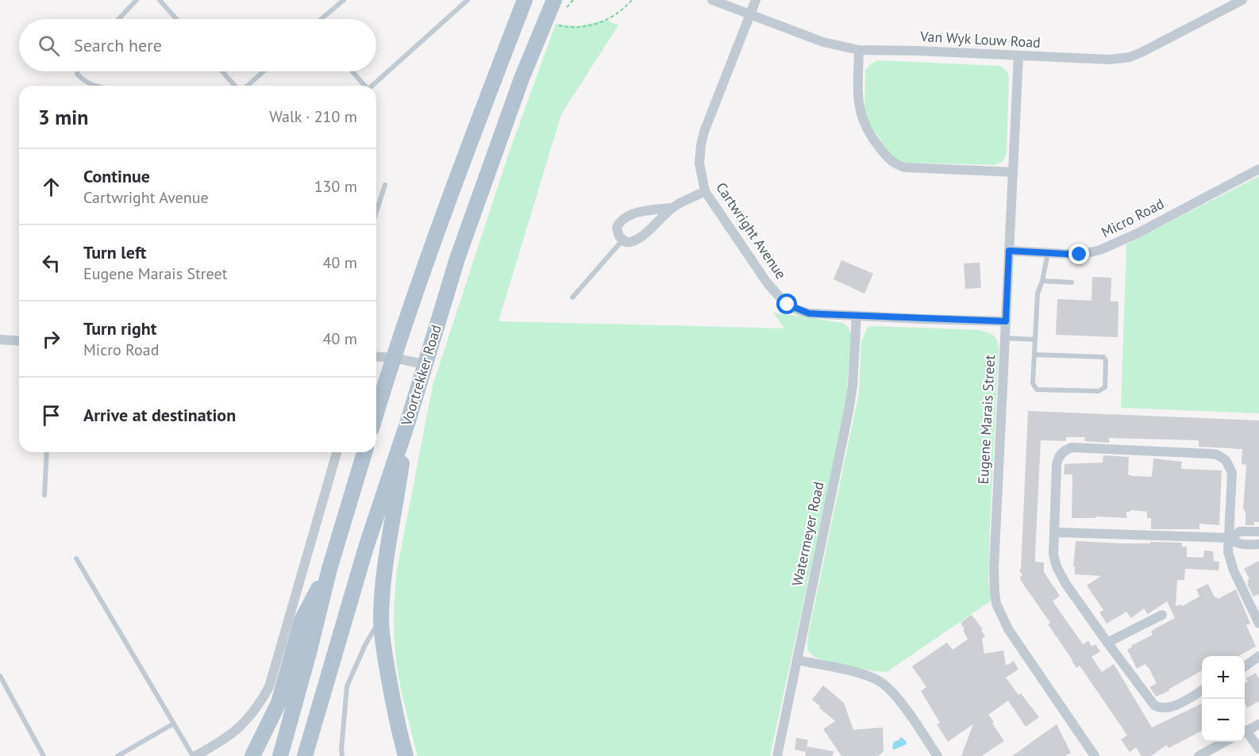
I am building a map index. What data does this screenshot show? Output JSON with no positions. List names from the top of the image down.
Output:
{
  "streets": {
    "main road": ["Voortrekker Road"],
    "street": [
      "Van Wyk Louw Road",
      "Micro Road",
      "Cartwright Avenue",
      "Eugene Marais Street",
      "Watermeyer Road"
    ]
  },
  "crossings": [
    ["Van Wyk Louw Road", "Cartwright Avenue"],
    ["Van Wyk Louw Road", "Eugene Marais Street"],
    ["Micro Road", "Eugene Marais Street"],
    ["Cartwright Avenue", "Eugene Marais Street"],
    ["Cartwright Avenue", "Watermeyer Road"]
  ],
  "page": {
    "search": "Search here",
    "heading": ["3 min", "Walk · 210 m"],
    "list": [
      ["Continue", "Cartwright Avenue", "130 m"],
      ["Turn left", "Eugene Marais Street", "40 m"],
      ["Turn right", "Micro Road", "40 m"],
      "Arrive at destination"
    ],
    "map_buttons": ["+", "−"]
  }
}
